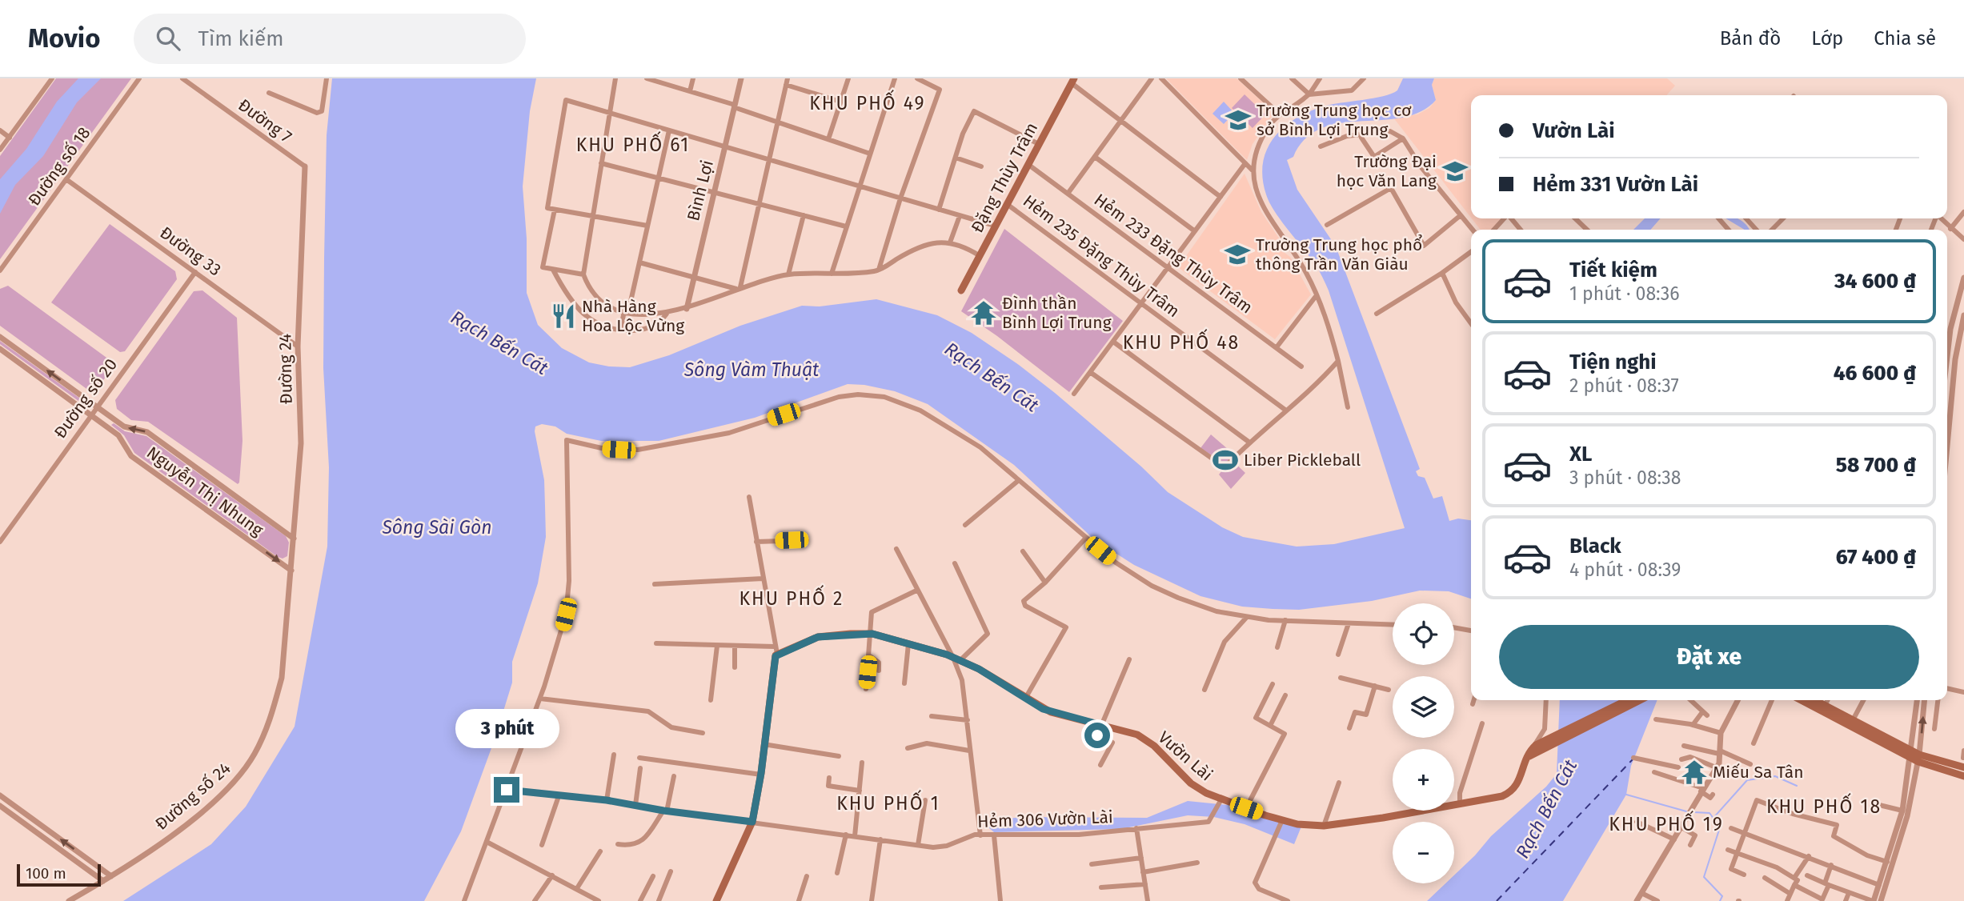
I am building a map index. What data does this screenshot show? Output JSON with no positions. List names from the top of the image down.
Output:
{
  "streets": {
    "main road": ["Đặng Thùy Trâm", "Vườn Lài"],
    "street": [
      "Đường 7",
      "Đường số 18",
      "Bình Lợi",
      "Đường 33",
      "Hẻm 233 Đặng Thùy Trâm",
      "Hẻm 235 Đặng Thùy Trâm",
      "Đường 24",
      "Đường số 20",
      "Nguyễn Thị Nhung",
      "Đường số 24",
      "Hẻm 306 Vườn Lài"
    ]
  },
  "crossings": [
    ["Đường 7", "Đường 24"],
    ["Đường số 18", "Đường 33"],
    ["Đặng Thùy Trâm", "Hẻm 233 Đặng Thùy Trâm"],
    ["Đặng Thùy Trâm", "Hẻm 235 Đặng Thùy Trâm"],
    ["Đường 33", "Đường 24"],
    ["Đường 33", "Đường số 20"],
    ["Đường 24", "Nguyễn Thị Nhung"],
    ["Đường 24", "Đường số 24"],
    ["Đường số 20", "Nguyễn Thị Nhung"],
    ["Nguyễn Thị Nhung", "Đường số 24"],
    ["Vườn Lài", "Hẻm 306 Vườn Lài"]
  ],
  "districts": [
    "KHU PHỐ 49",
    "KHU PHỐ 61",
    "KHU PHỐ 48",
    "KHU PHỐ 2",
    "KHU PHỐ 1",
    "KHU PHỐ 18",
    "KHU PHỐ 19"
  ],
  "water": ["Rạch Bến Cát", "Sông Vàm Thuật", "Sông Sài Gòn"],
  "places": {
    "school or university": ["Trường Trung học cơ sở Bình Lợi Trung", "Trường Đại học Văn Lang", "Trường Trung học phổ thông Trần Văn Giàu"],
    "temple": ["Đình thần Bình Lợi Trung", "Miếu Sa Tân"],
    "restaurant": ["Nhà Hàng Hoa Lộc Vừng"],
    "sports": ["Liber Pickleball"]
  },
  "scale_bar": "100 m",
  "page": {
    "header": "Movio",
    "search": "Tìm kiếm",
    "nav": ["Bản đồ", "Lớp", "Chia sẻ"],
    "banner": ["Vườn Lài", "Hẻm 331 Vườn Lài"],
    "list": [
      {
        "name": "Tiết kiệm",
        "note": "1 phút · 08:36",
        "value": "34 600 ₫"
      },
      {
        "name": "Tiện nghi",
        "note": "2 phút · 08:37",
        "value": "46 600 ₫"
      },
      {
        "name": "XL",
        "note": "3 phút · 08:38",
        "value": "58 700 ₫"
      },
      {
        "name": "Black",
        "note": "4 phút · 08:39",
        "value": "67 400 ₫"
      }
    ],
    "map_buttons": ["+", "−"],
    "buttons": "Đặt xe",
    "bubble": "3 phút",
    "scale": "100 m"
  }
}
